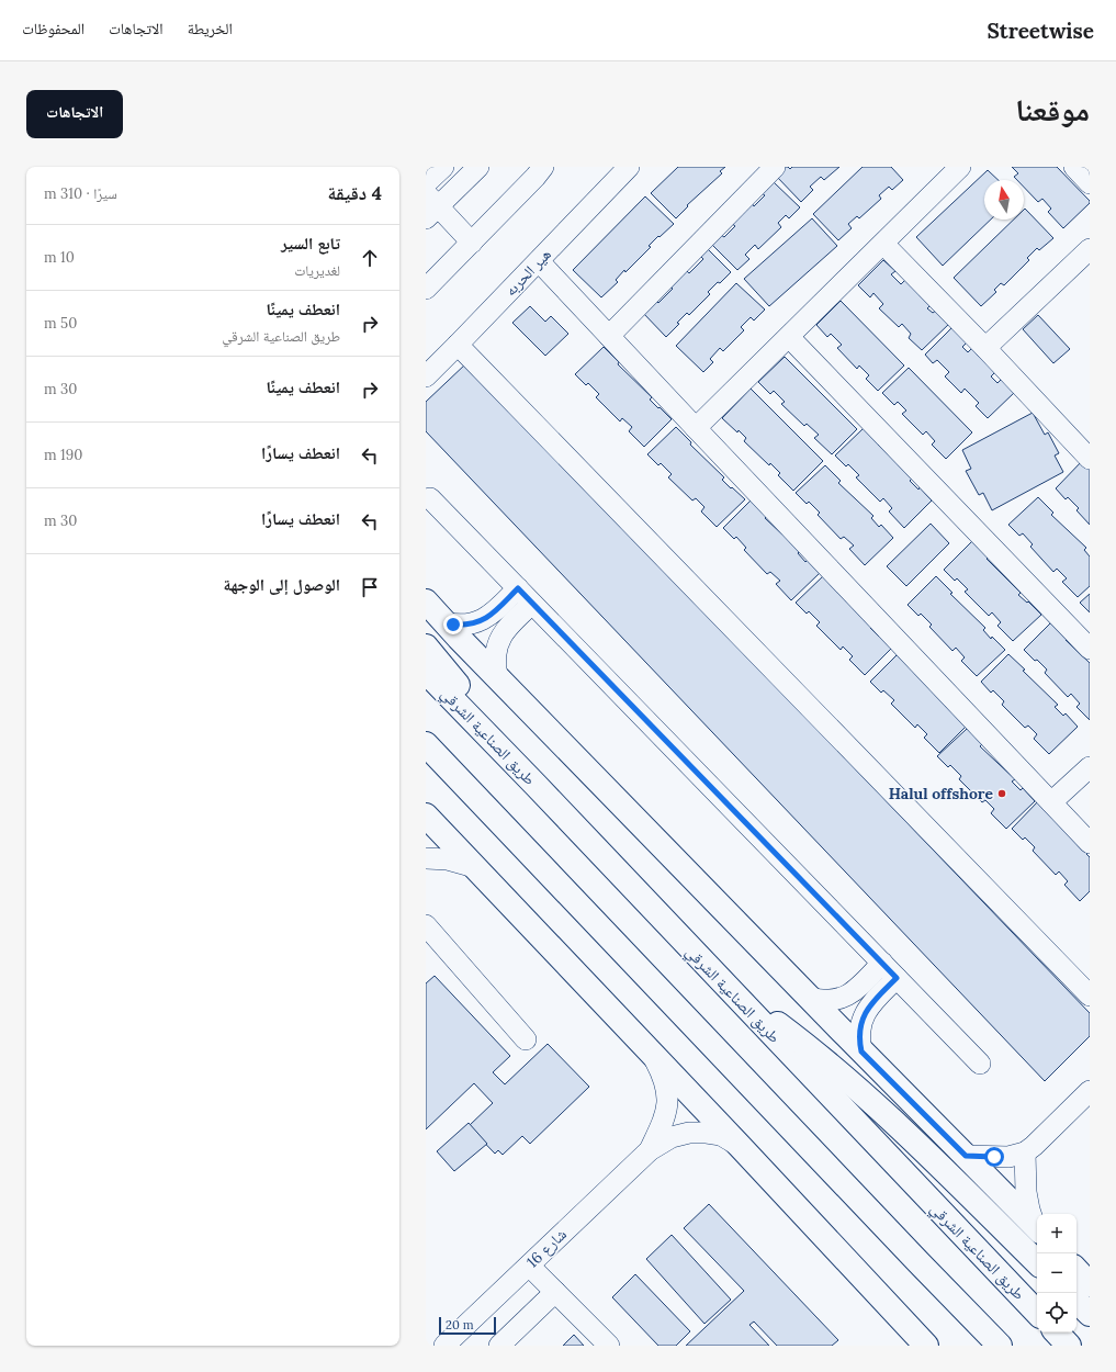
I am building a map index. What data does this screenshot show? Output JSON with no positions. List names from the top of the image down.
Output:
{
  "streets": {
    "main road": ["طريق الصناعية الشرقي"],
    "street": ["هير الحربه", "شارع 16"]
  },
  "places": ["Halul offshore"],
  "scale_bar": "20 m",
  "north": "top",
  "page": {
    "header": "Streetwise",
    "nav": ["الخريطة", "الاتجاهات", "المحفوظات"],
    "title": "موقعنا",
    "buttons": "الاتجاهات",
    "heading": ["4 دقيقة", "سيرًا · 310 m"],
    "list": [
      ["تابع السير", "لغديريات", "10 m"],
      ["انعطف يمينًا", "طريق الصناعية الشرقي", "50 m"],
      ["انعطف يمينًا", "30 m"],
      ["انعطف يسارًا", "190 m"],
      ["انعطف يسارًا", "30 m"],
      "الوصول إلى الوجهة"
    ],
    "map_buttons": ["+", "−"],
    "scale": "20 m"
  }
}
